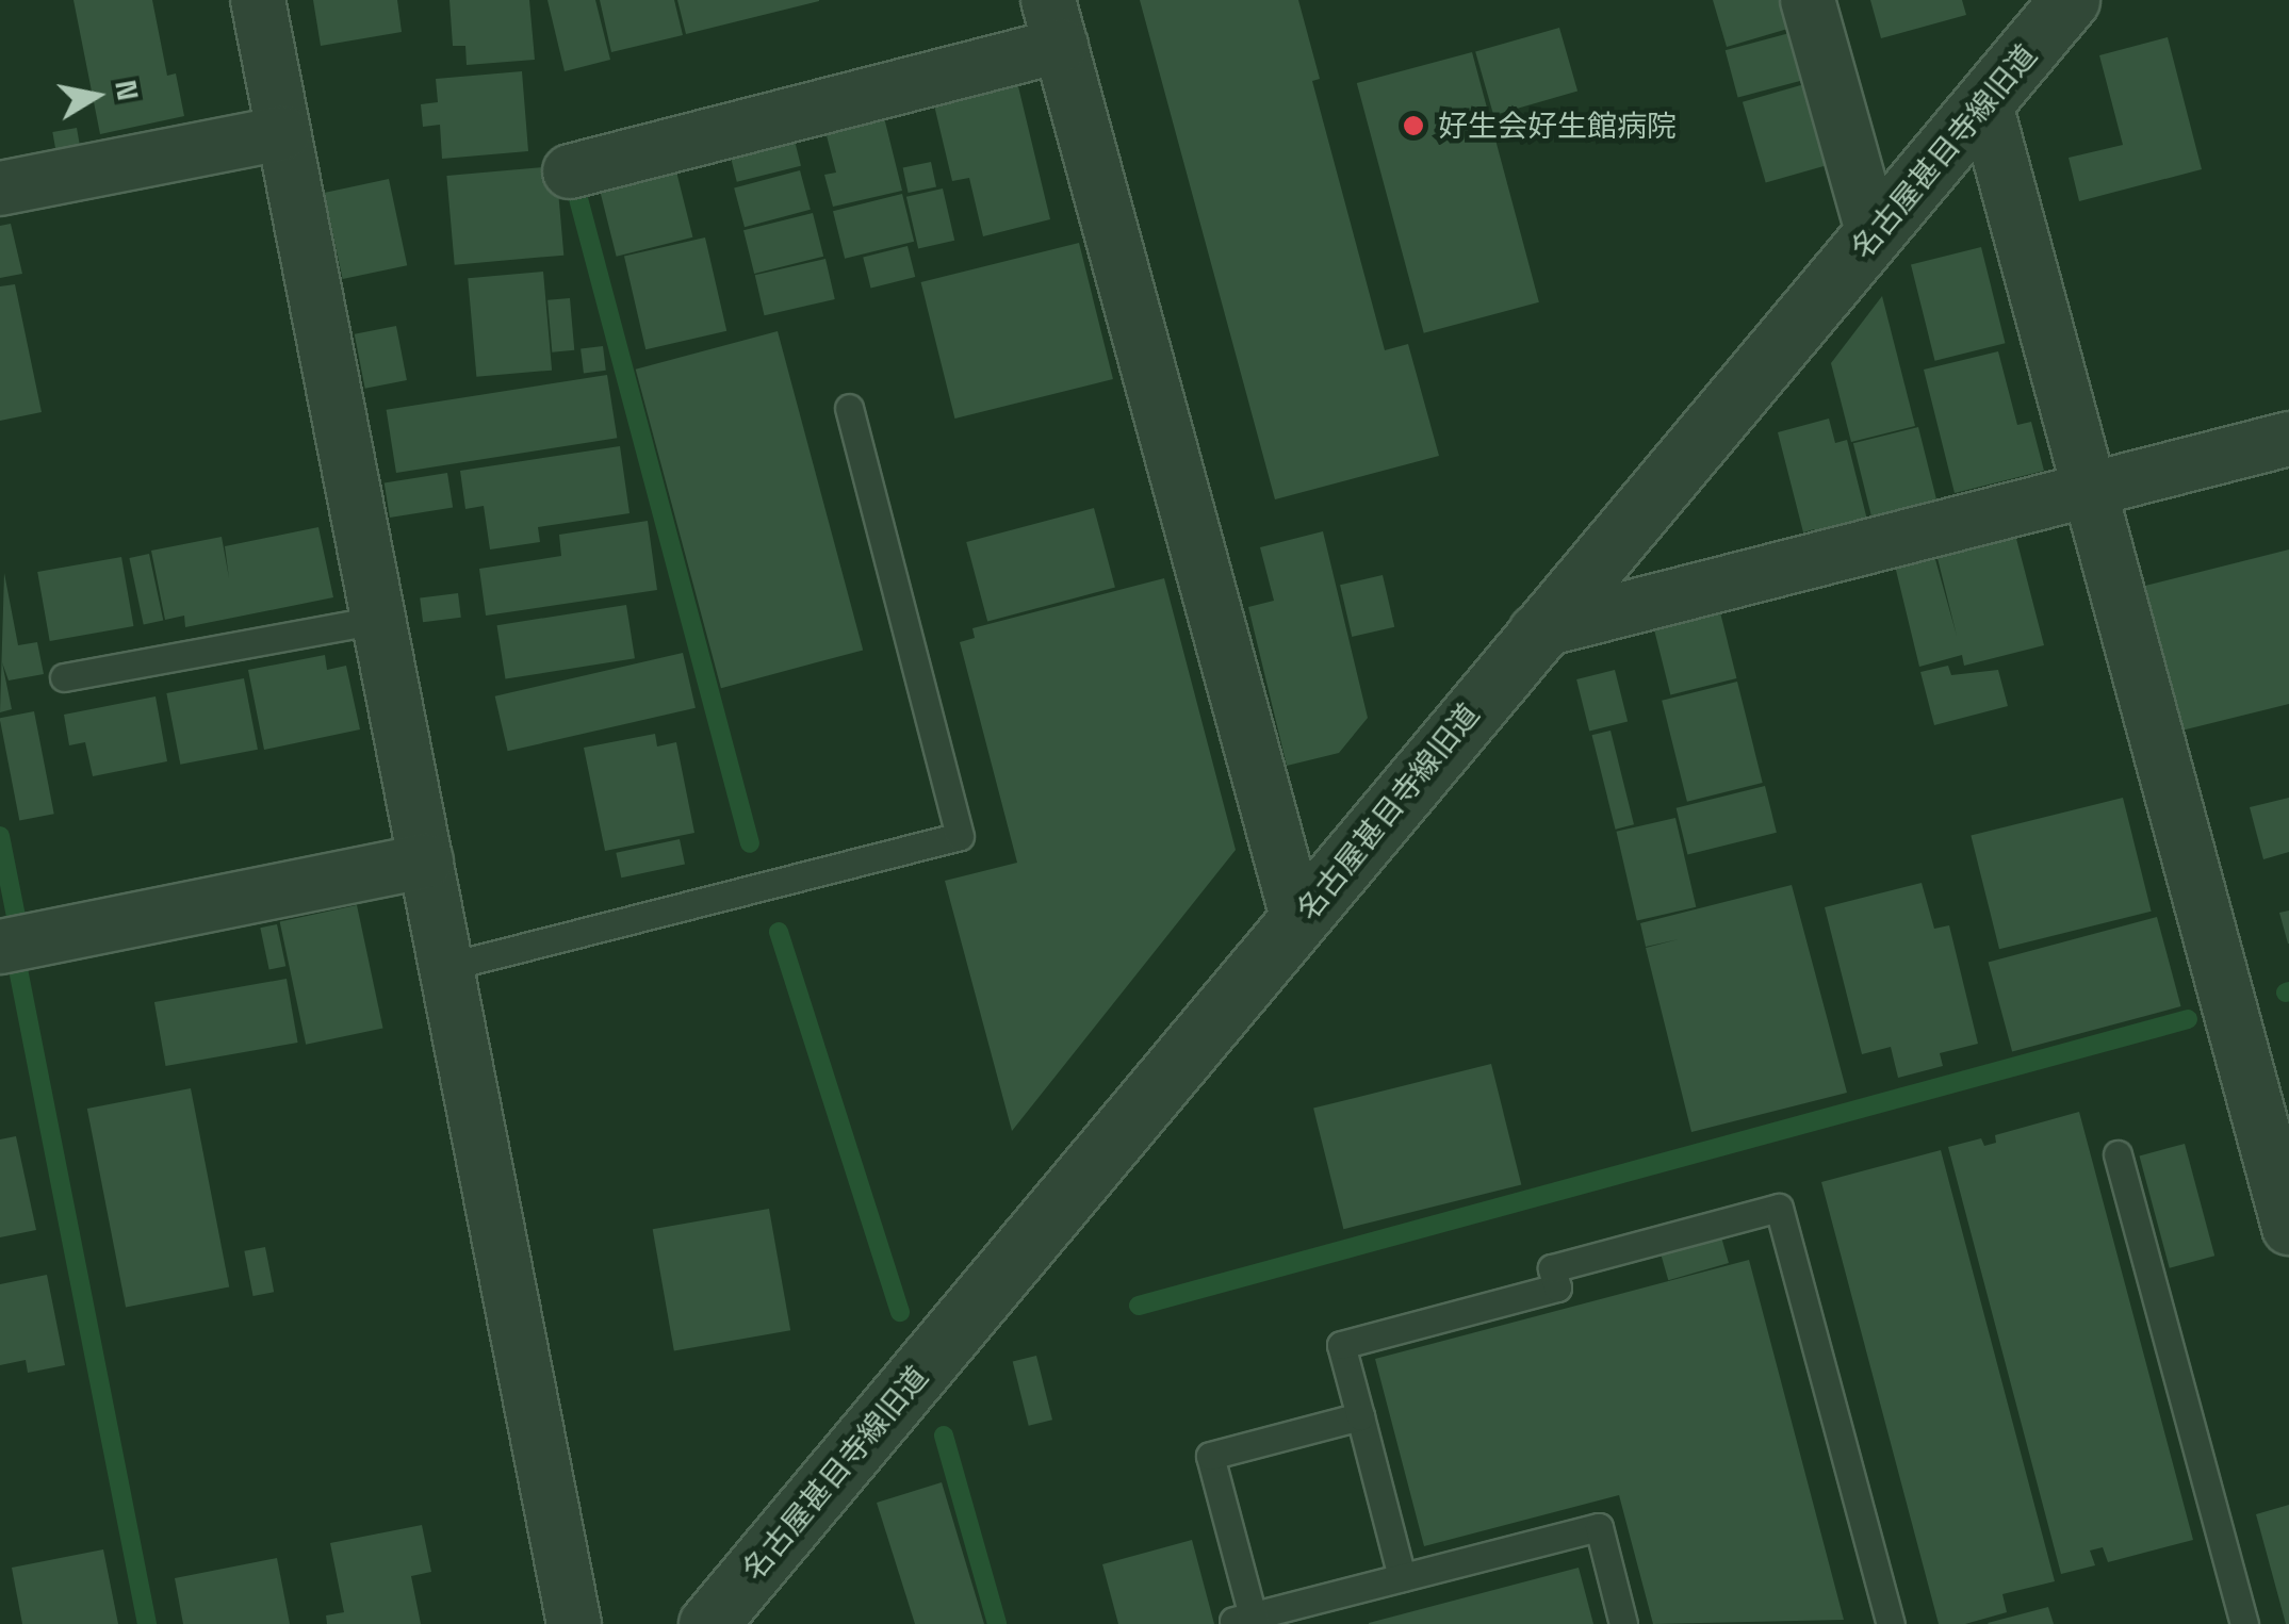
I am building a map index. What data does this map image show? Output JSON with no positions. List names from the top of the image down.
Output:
{
  "streets": {
    "street": ["名古屋甚目寺線旧道"]
  },
  "places": ["好生会好生館病院"],
  "north": "right"
}
